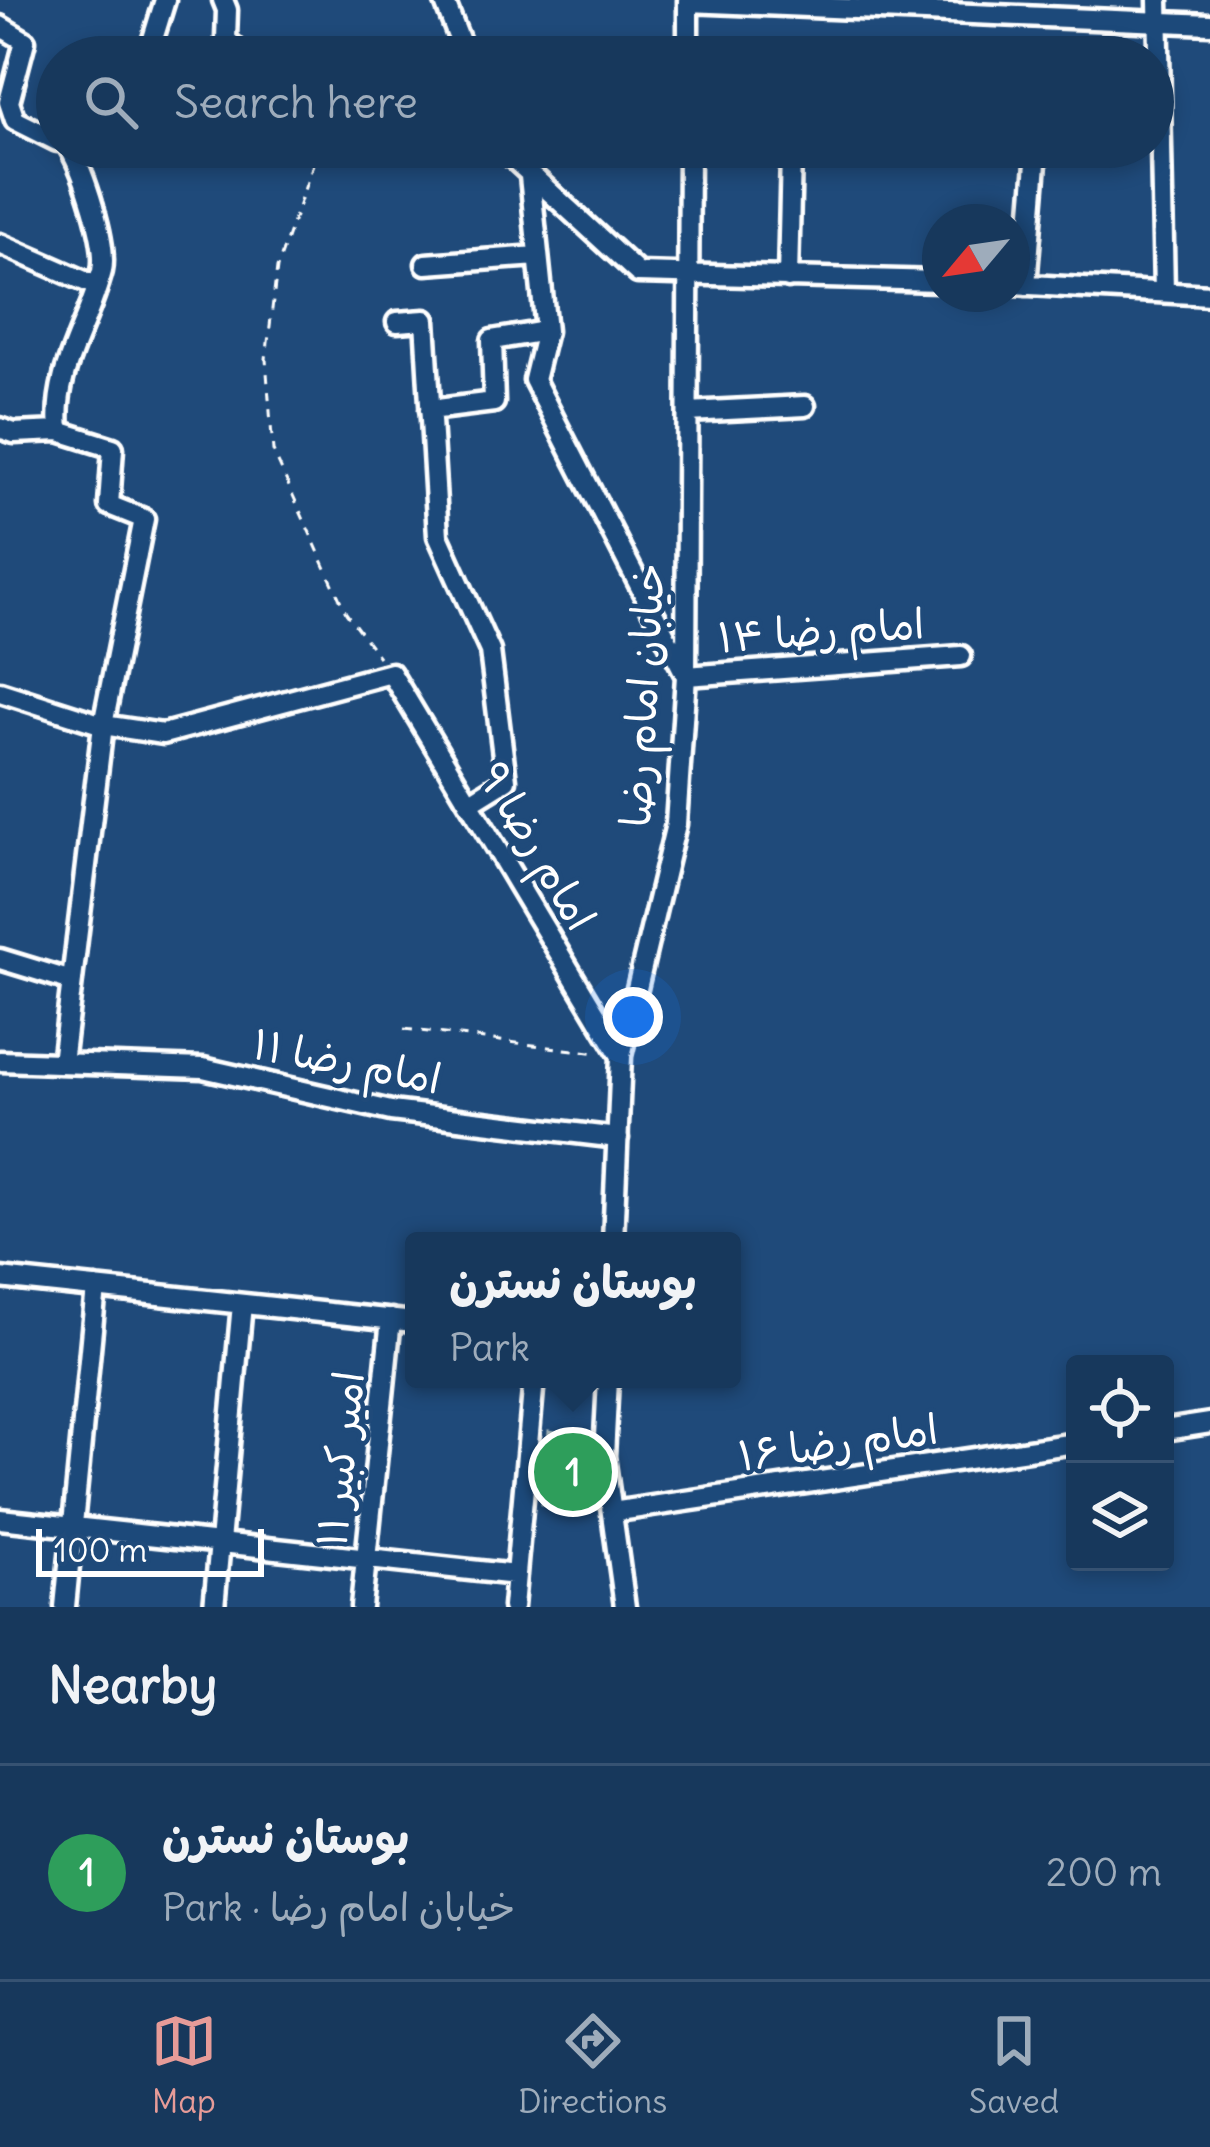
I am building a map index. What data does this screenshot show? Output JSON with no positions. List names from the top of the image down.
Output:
{
  "streets": {
    "street": [
      "امام رضا ۱۴",
      "خیابان امام رضا",
      "امام رضا ۹",
      "امام رضا ۱۱",
      "امام رضا ۱۶",
      "امیر کبیر ۱۱"
    ]
  },
  "crossings": [
    ["امام رضا ۱۴", "خیابان امام رضا"],
    ["خیابان امام رضا", "امام رضا ۹"],
    ["خیابان امام رضا", "امام رضا ۱۱"]
  ],
  "scale_bar": "100 m",
  "north": "bottom left",
  "page": {
    "search": "Search here",
    "popup": ["بوستان نسترن", "Park"],
    "pins": "1",
    "scale": "100 m",
    "heading": "Nearby",
    "list": [
      {
        "mark": "1",
        "name": "بوستان نسترن",
        "note": "Park · خیابان امام رضا",
        "value": "200 m"
      }
    ],
    "nav": ["Map", "Directions", "Saved"]
  }
}
